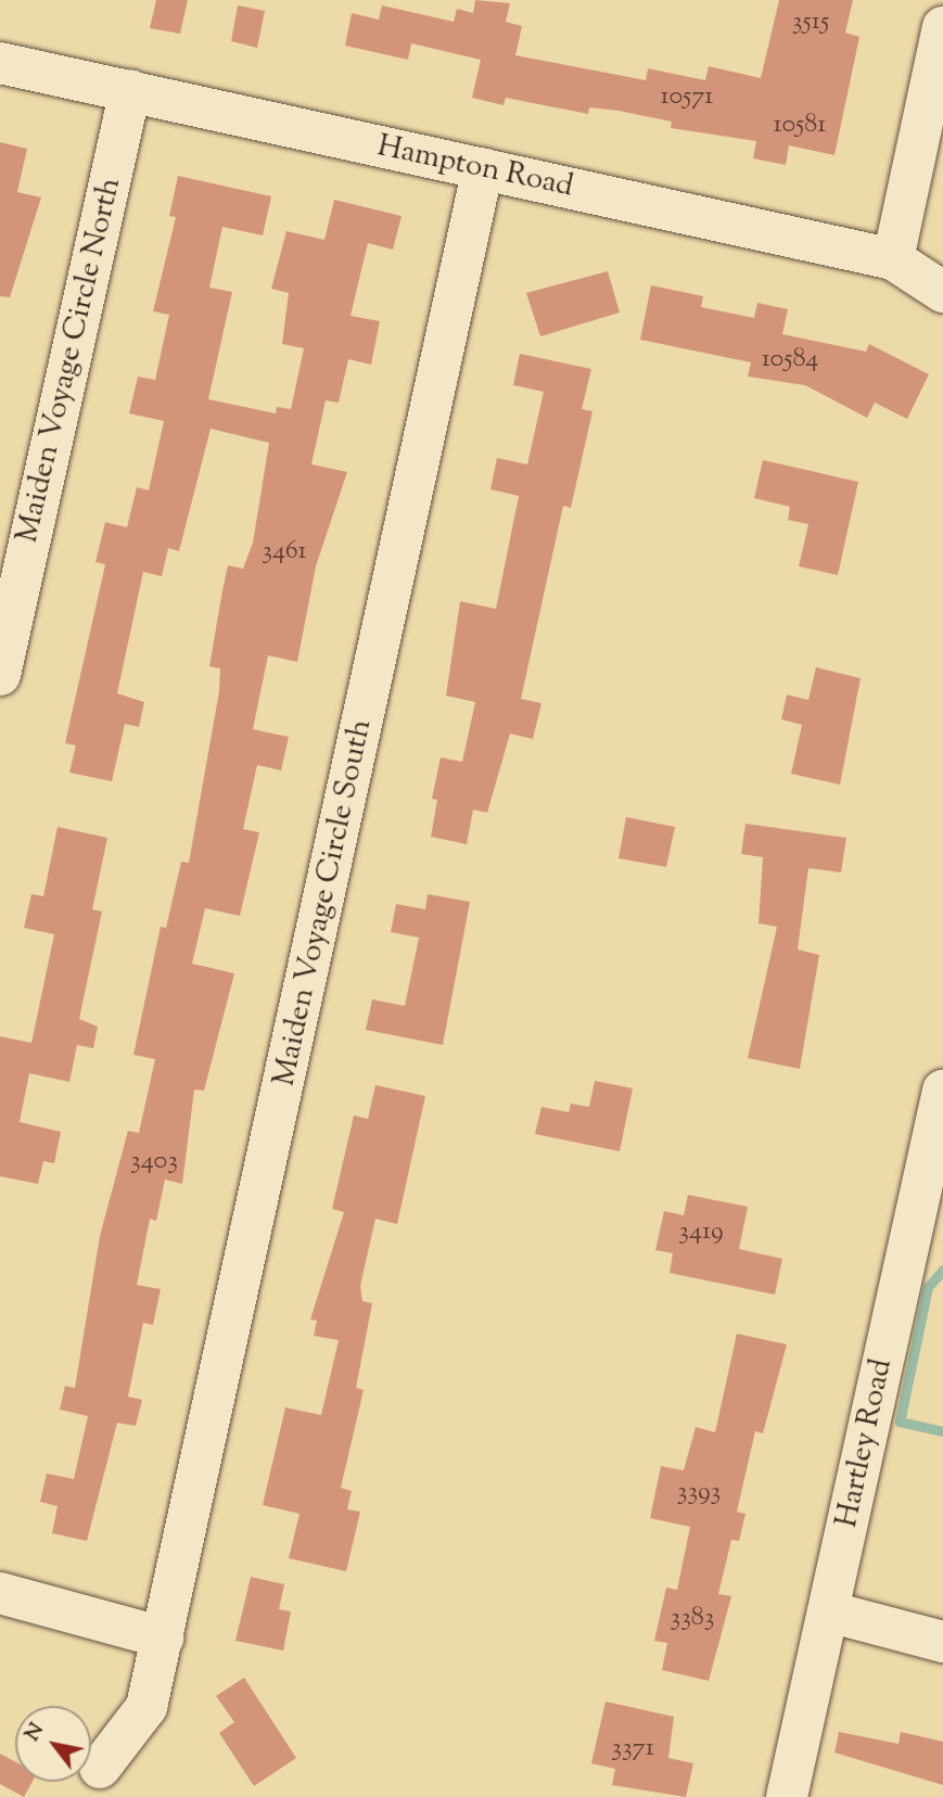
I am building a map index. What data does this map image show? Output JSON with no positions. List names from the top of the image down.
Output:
{
  "streets": {
    "street": [
      "Hampton Road",
      "Maiden Voyage Circle North",
      "Maiden Voyage Circle South",
      "Hartley Road"
    ]
  },
  "crossings": [
    ["Hampton Road", "Maiden Voyage Circle North"],
    ["Hampton Road", "Maiden Voyage Circle South"]
  ],
  "house_numbers": [
    "3515",
    "10571",
    "10581",
    "10584",
    "3461",
    "3403",
    "3419",
    "3393",
    "3383",
    "3371"
  ],
  "north": "top left"
}
